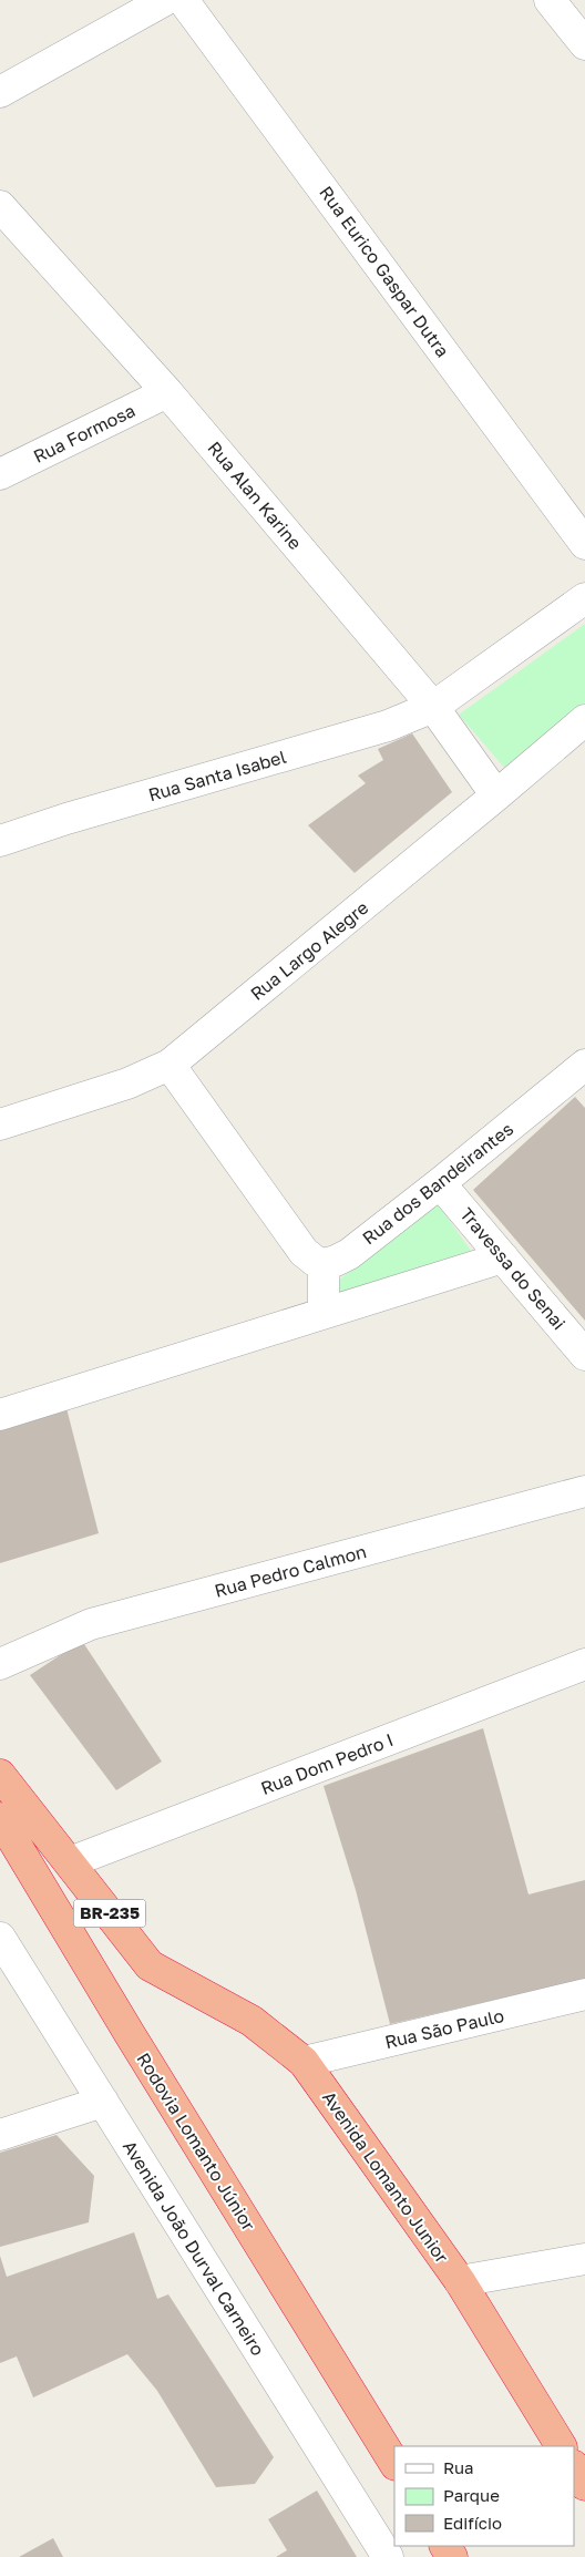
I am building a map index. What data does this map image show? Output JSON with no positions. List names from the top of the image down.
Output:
{
  "streets": {
    "highway": ["BR-235", "Rodovia Lomanto Júnior", "Avenida Lomanto Junior"],
    "street": [
      "Rua Eurico Gaspar Dutra",
      "Rua Formosa",
      "Rua Alan Karine",
      "Rua Santa Isabel",
      "Rua Largo Alegre",
      "Rua dos Bandeirantes",
      "Travessa do Senai",
      "Rua Pedro Calmon",
      "Rua Dom Pedro I",
      "Rua São Paulo",
      "Avenida João Durval Carneiro"
    ]
  },
  "crossings": [
    ["Rua Formosa", "Rua Alan Karine"],
    ["Rua Alan Karine", "Rua Santa Isabel"],
    ["Rua Alan Karine", "Rua Largo Alegre"],
    ["Rua dos Bandeirantes", "Travessa do Senai"],
    ["Rua Dom Pedro I", "BR-235"],
    ["Rua Dom Pedro I", "Avenida Lomanto Junior"],
    ["BR-235", "Avenida Lomanto Junior"],
    ["Rua São Paulo", "Avenida Lomanto Junior"]
  ],
  "legend": ["Rua", "Parque", "Edifício"]
}
